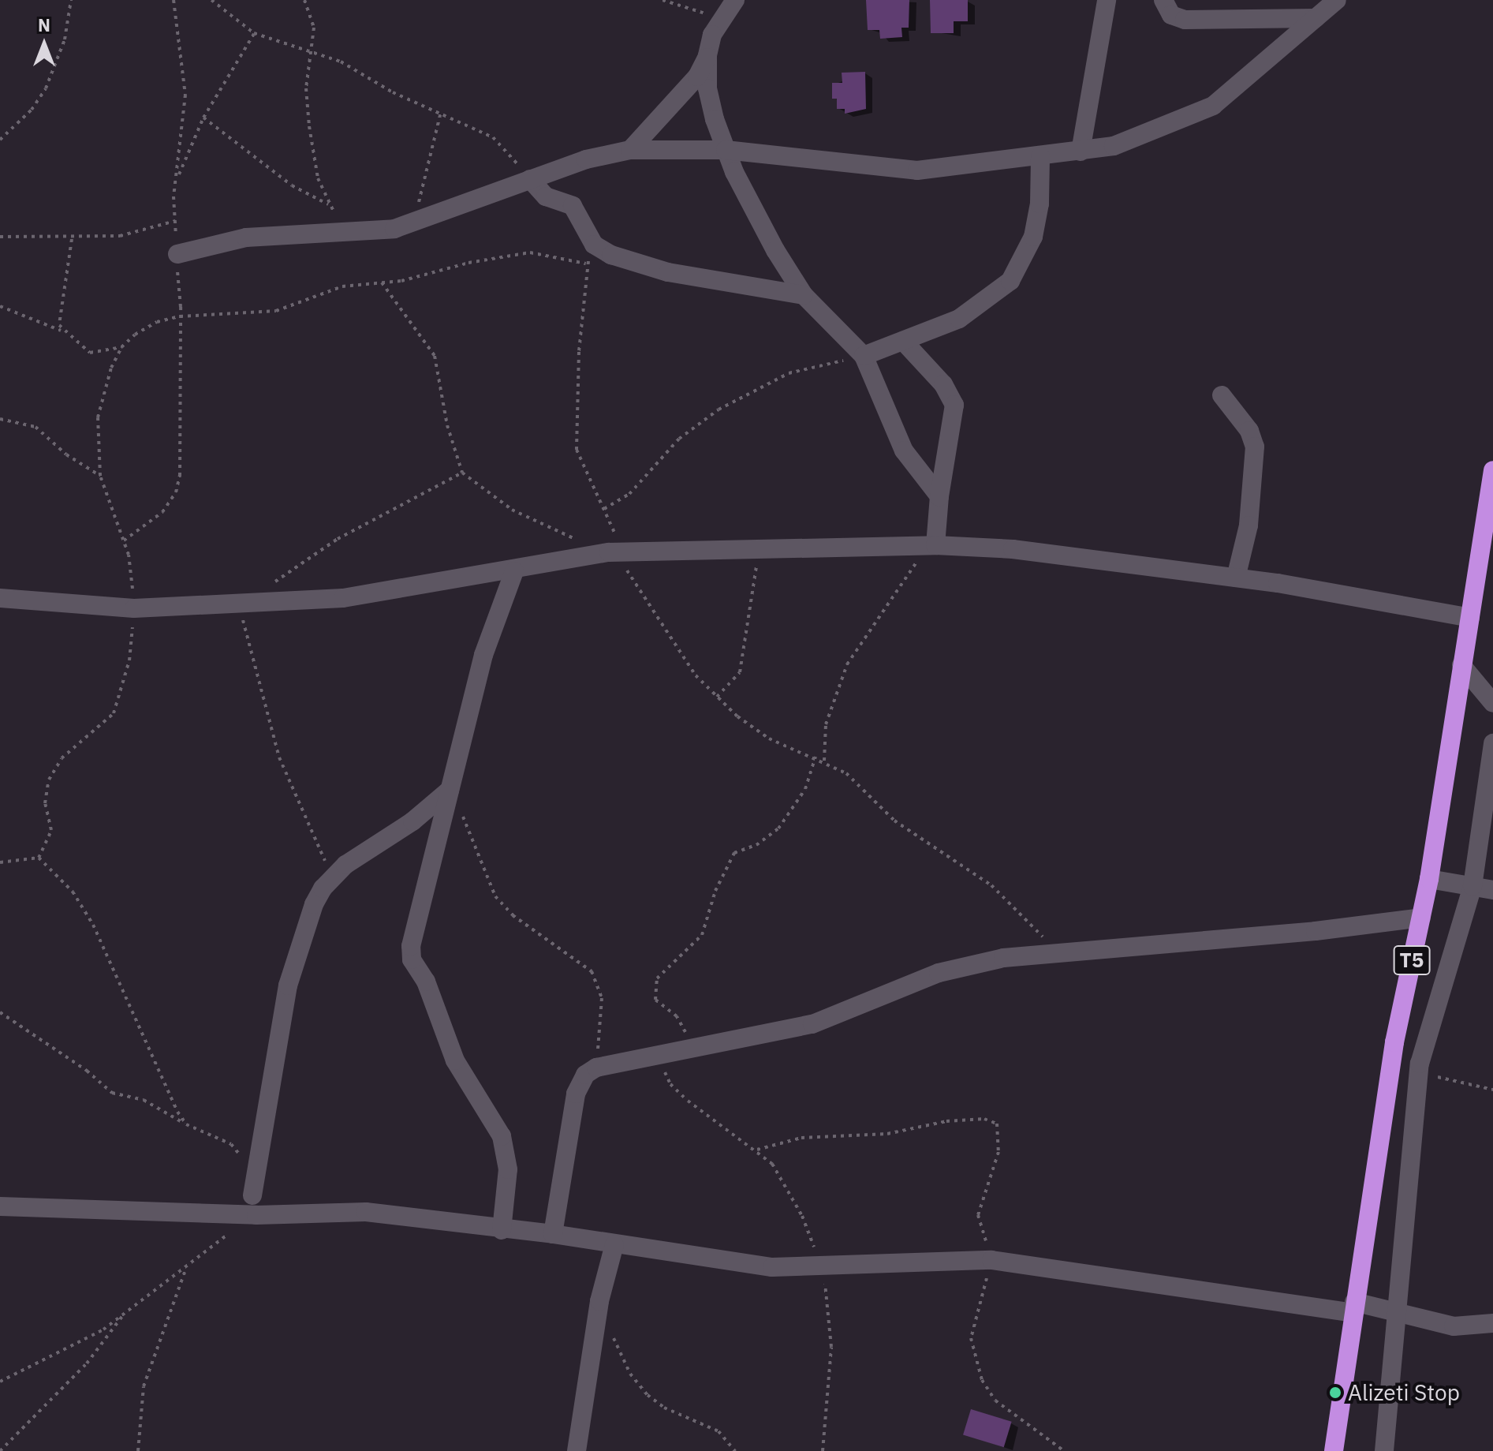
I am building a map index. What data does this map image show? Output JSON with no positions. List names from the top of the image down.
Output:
{
  "streets": {
    "highway": ["T5"]
  },
  "places": ["Alizeti Stop"],
  "north": "top"
}
